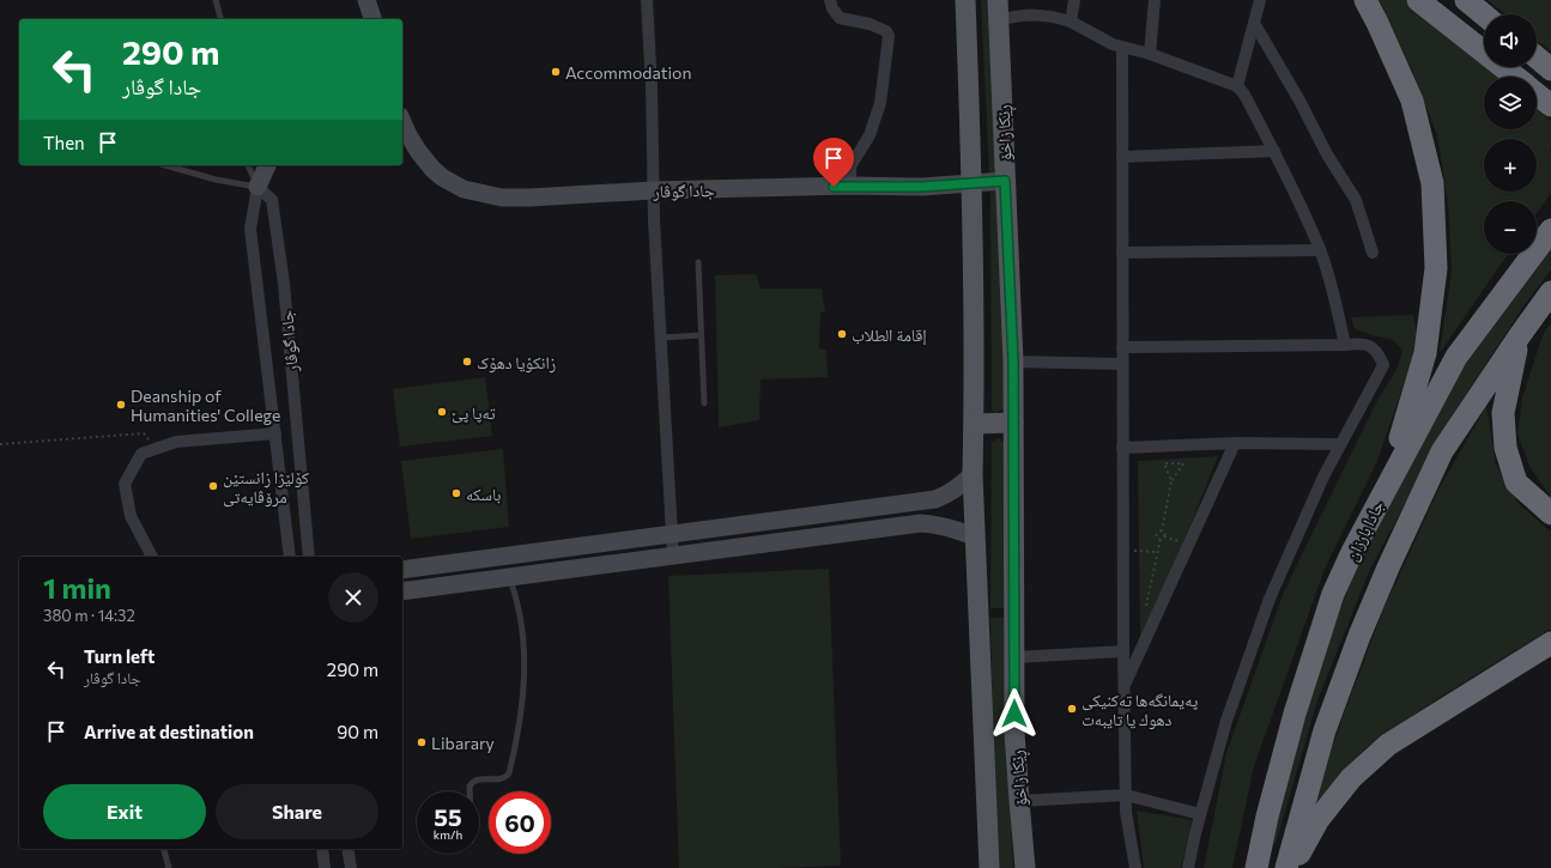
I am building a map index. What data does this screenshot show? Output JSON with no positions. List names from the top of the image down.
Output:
{
  "streets": {
    "highway": ["جادا بارزان"],
    "main road": ["ڕێکا زاخۆ"],
    "street": ["جادا گوڤار"]
  },
  "crossings": [
    ["ڕێکا زاخۆ", "جادا گوڤار"]
  ],
  "places": [
    "Accommodation",
    "إقامة الطلاب",
    "زانکۆیا دهۆک",
    "Deanship of Humanities' College",
    "تەپا پێ",
    "كۆلێژا زانستێن مرۆڤایەتی",
    "باسکە",
    "پەیمانگەها تەکنیکی دهوك یا تایبەت",
    "Libarary"
  ],
  "page": {
    "map_buttons": ["+", "−"],
    "turn": ["290 m", "جادا گوڤار"],
    "then": "Then",
    "heading": ["1 min", "380 m · 14:32"],
    "list": [
      {
        "name": "Turn left",
        "note": "جادا گوڤار",
        "value": "290 m"
      },
      {
        "name": "Arrive at destination",
        "value": "90 m"
      }
    ],
    "buttons": ["Exit", "Share"],
    "speed": "55 km/h",
    "limit": "60"
  }
}
